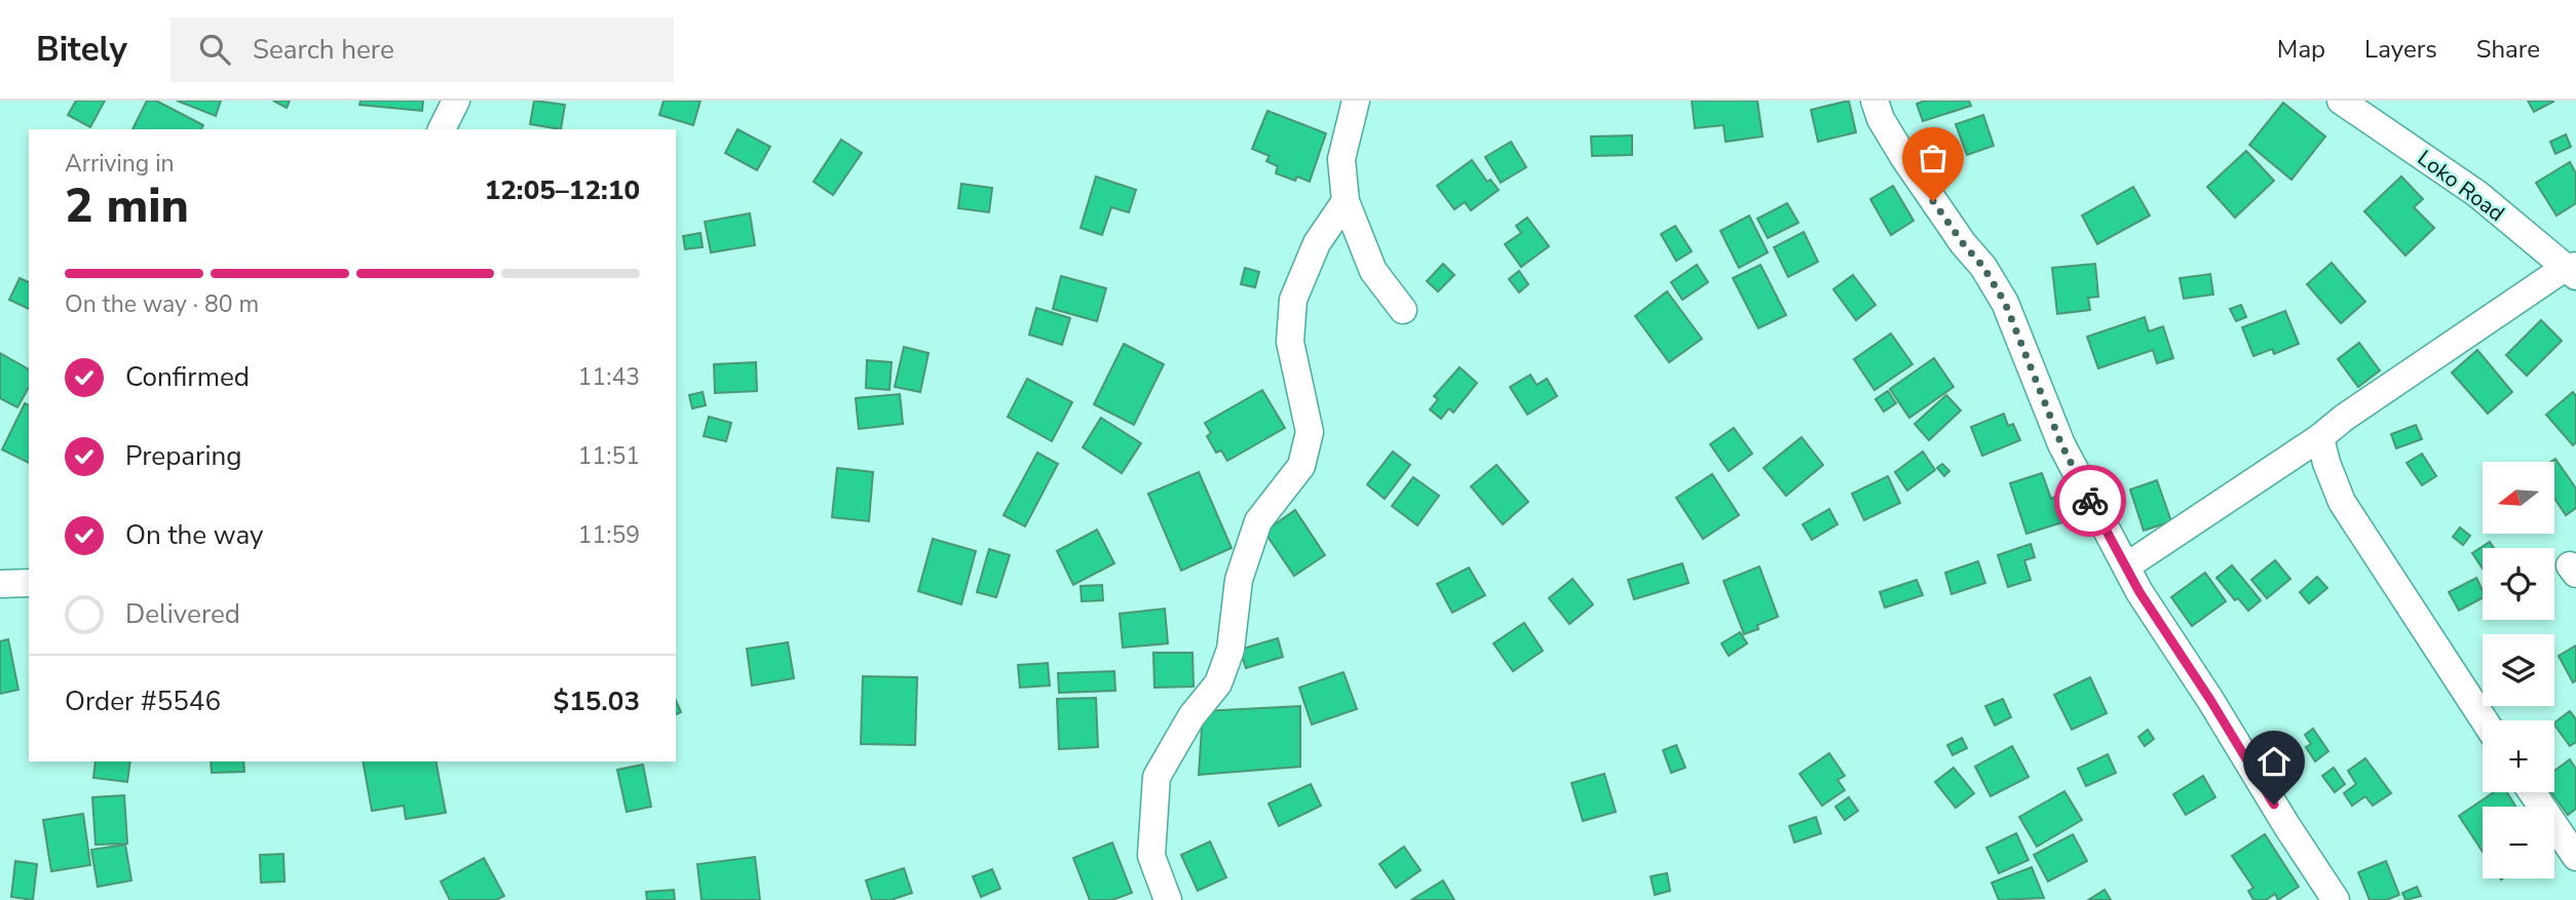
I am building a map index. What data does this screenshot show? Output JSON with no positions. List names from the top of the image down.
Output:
{
  "streets": {
    "street": ["Loko Road"]
  },
  "north": "left",
  "page": {
    "header": "Bitely",
    "search": "Search here",
    "nav": ["Map", "Layers", "Share"],
    "heading": ["2 min", "Arriving in", "12:05–12:10"],
    "panel": ["Order #5546", "$15.03"],
    "bar": "On the way · 80 m",
    "list": [
      ["Confirmed", "11:43"],
      ["Preparing", "11:51"],
      ["On the way", "11:59"],
      "Delivered"
    ],
    "map_buttons": ["+", "−"]
  }
}
